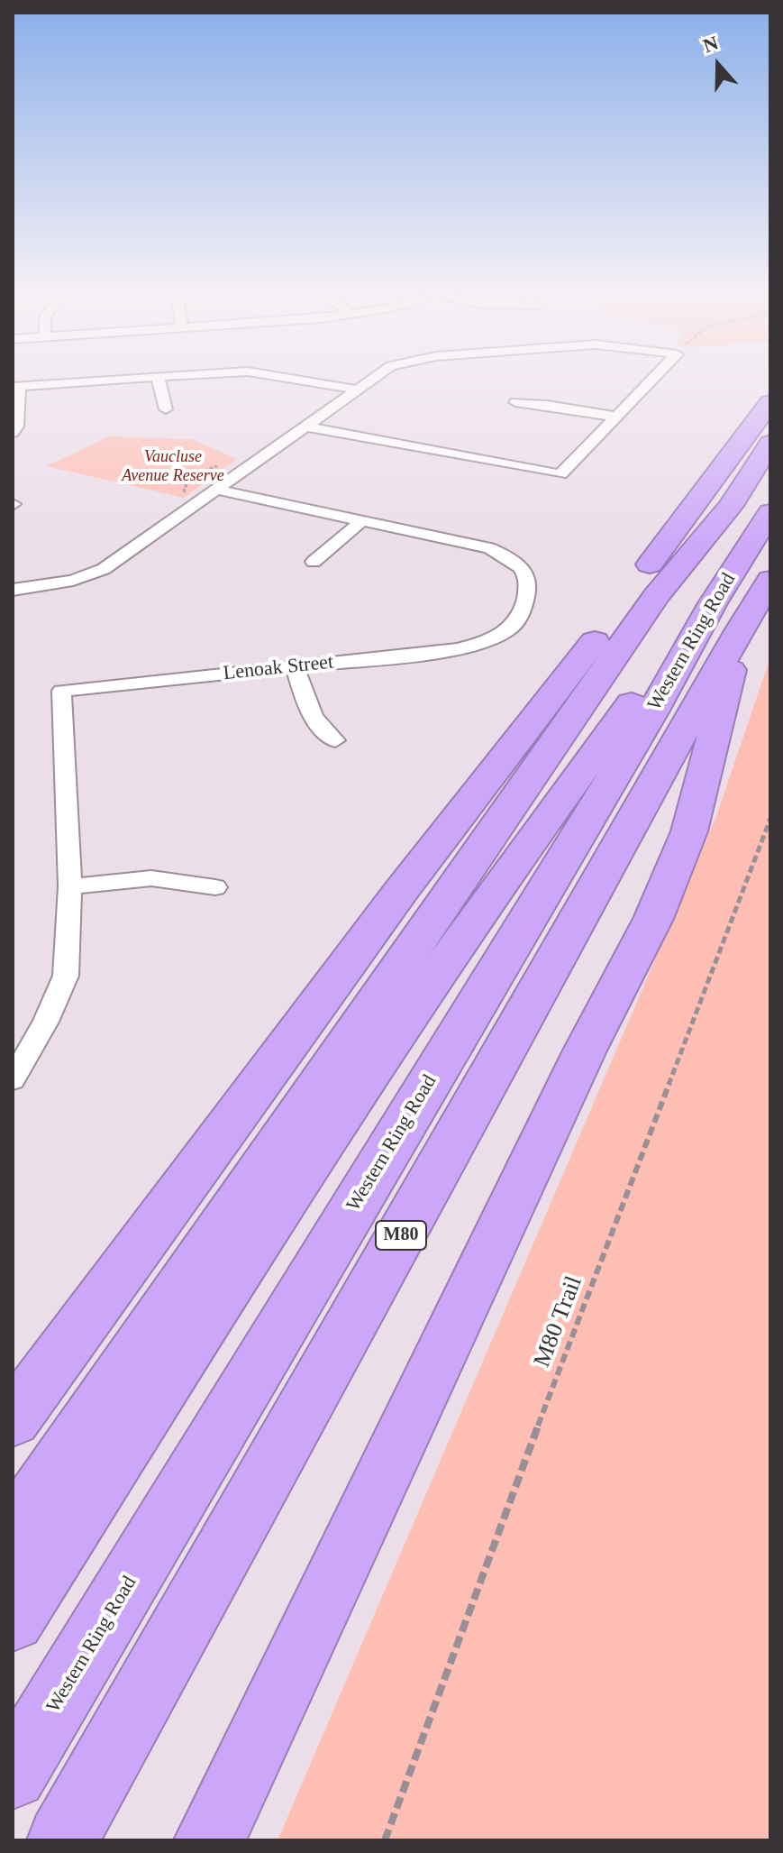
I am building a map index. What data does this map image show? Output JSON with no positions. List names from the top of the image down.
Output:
{
  "streets": {
    "highway": ["Western Ring Road", "M80"],
    "street": ["Lenoak Street"],
    "path": ["M80 Trail"]
  },
  "parks": ["Vaucluse Avenue Reserve"],
  "north": "top"
}
